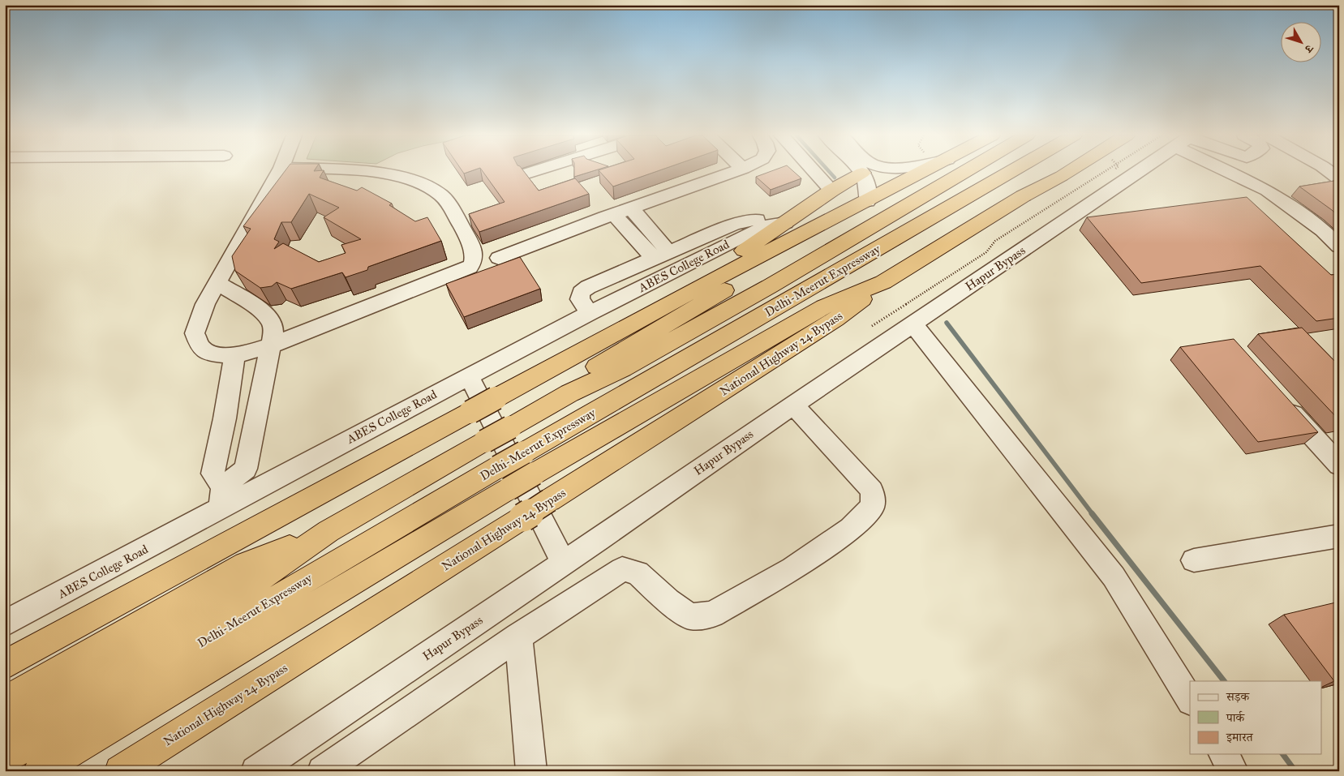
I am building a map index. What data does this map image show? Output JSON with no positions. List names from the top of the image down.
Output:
{
  "streets": {
    "highway": ["Delhi-Meerut Expressway", "National Highway 24 Bypass"],
    "street": ["ABES College Road", "Hapur Bypass"]
  },
  "legend": ["सड़क", "पार्क", "इमारत"],
  "north": "bottom right"
}
